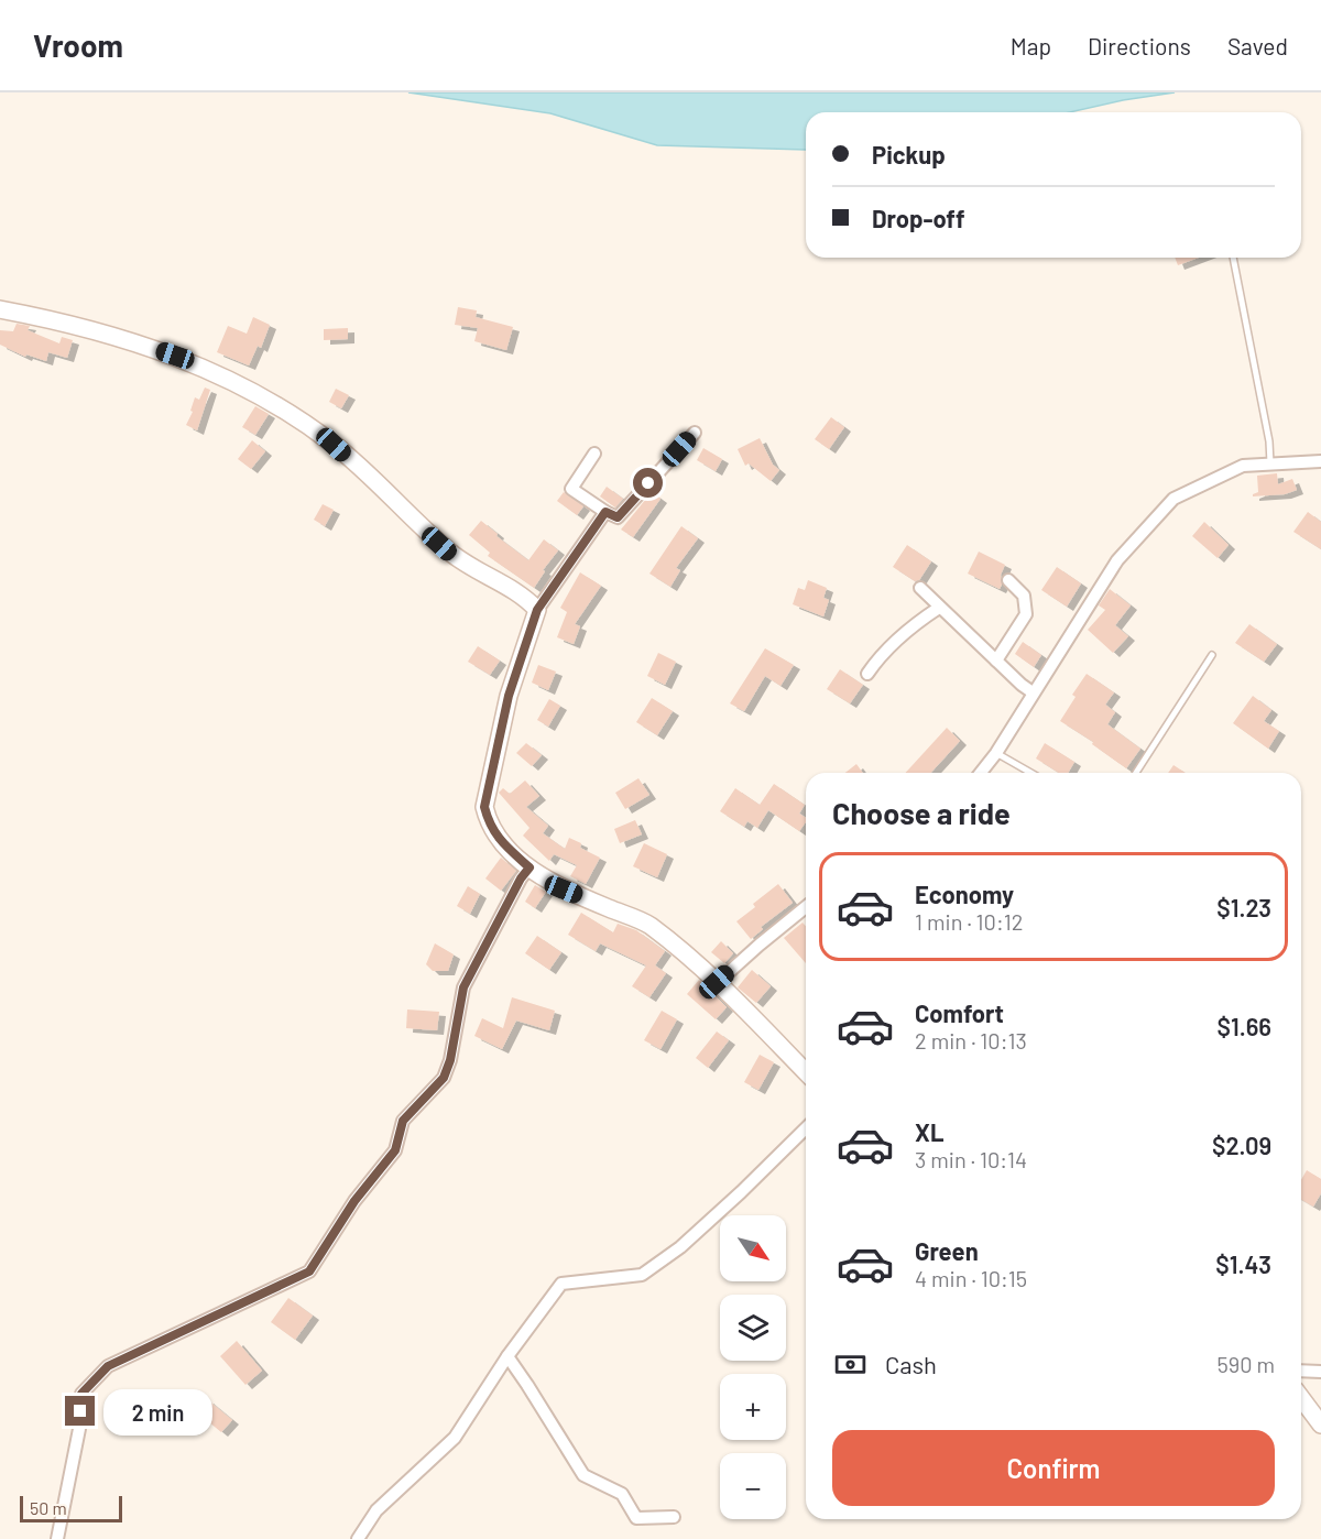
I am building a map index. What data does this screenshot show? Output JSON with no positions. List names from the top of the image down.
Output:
{
  "scale_bar": "50 m",
  "north": "bottom right",
  "page": {
    "header": "Vroom",
    "nav": ["Map", "Directions", "Saved"],
    "banner": ["Pickup", "Drop-off"],
    "heading": "Choose a ride",
    "list": [
      {
        "name": "Economy",
        "note": "1 min · 10:12",
        "value": "$1.23"
      },
      {
        "name": "Comfort",
        "note": "2 min · 10:13",
        "value": "$1.66"
      },
      {
        "name": "XL",
        "note": "3 min · 10:14",
        "value": "$2.09"
      },
      {
        "name": "Green",
        "note": "4 min · 10:15",
        "value": "$1.43"
      }
    ],
    "map_buttons": ["+", "−"],
    "pay": ["Cash", "590 m"],
    "bubble": "2 min",
    "buttons": "Confirm",
    "scale": "50 m"
  }
}
